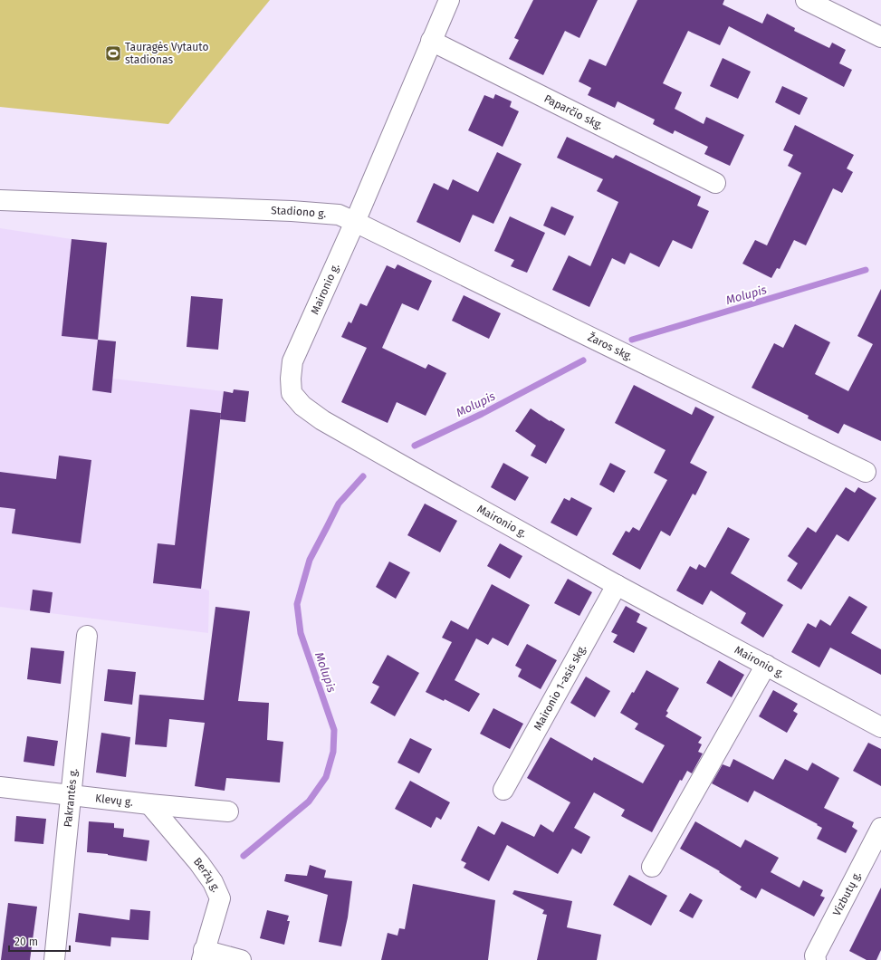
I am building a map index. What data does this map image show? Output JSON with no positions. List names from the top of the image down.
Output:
{
  "streets": {
    "street": [
      "Paparčio skg.",
      "Stadiono g.",
      "Maironio g.",
      "Žaros skg.",
      "Maironio 1-asis skg.",
      "Pakrantės g.",
      "Klevų g.",
      "Beržų g.",
      "Vizbutų g."
    ]
  },
  "crossings": [
    ["Stadiono g.", "Maironio g."],
    ["Stadiono g.", "Žaros skg."],
    ["Maironio g.", "Žaros skg."],
    ["Maironio g.", "Maironio 1-asis skg."],
    ["Pakrantės g.", "Klevų g."],
    ["Klevų g.", "Beržų g."]
  ],
  "water": ["Molupis"],
  "places": {
    "sports": ["Tauragės Vytauto stadionas"]
  },
  "scale_bar": "20 m"
}
